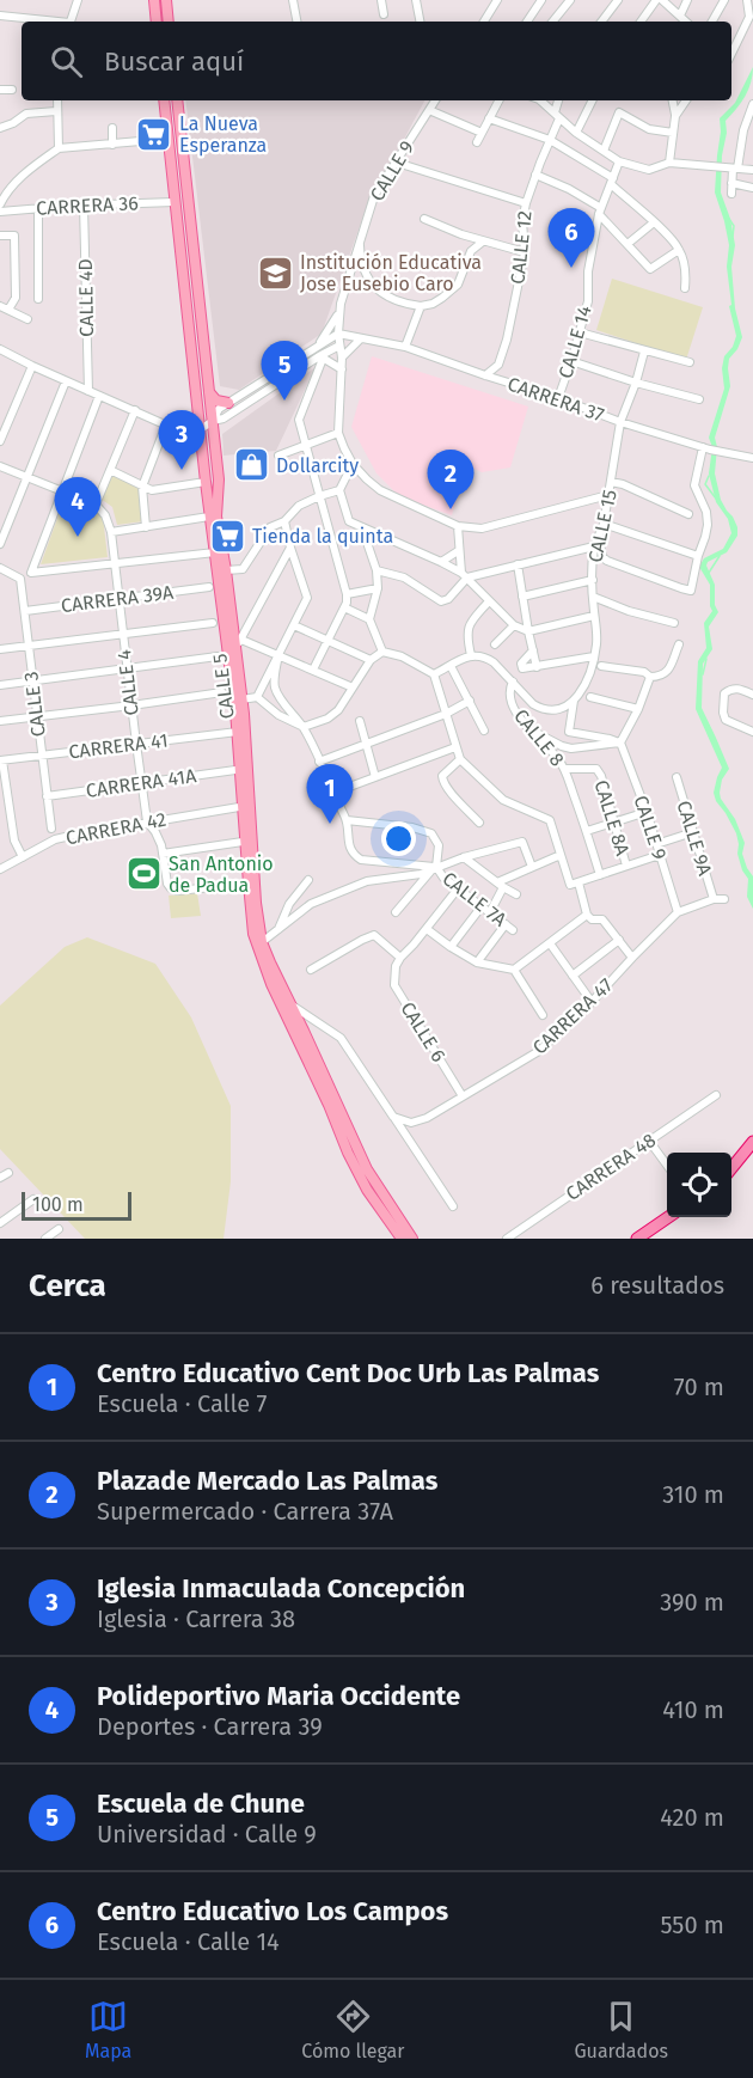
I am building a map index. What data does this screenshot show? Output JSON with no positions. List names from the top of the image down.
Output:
{
  "streets": {
    "main road": ["CALLE 5"],
    "street": [
      "CALLE 9",
      "CARRERA 36",
      "CALLE 12",
      "CALLE 4D",
      "CALLE 14",
      "CARRERA 37",
      "CALLE 15",
      "CARRERA 39A",
      "CALLE 4",
      "CALLE 3",
      "CALLE 8",
      "CARRERA 41",
      "CARRERA 41A",
      "CALLE 8A",
      "CARRERA 42",
      "CALLE 9A",
      "CALLE 7A",
      "CARRERA 47",
      "CALLE 6",
      "CARRERA 48"
    ]
  },
  "crossings": [
    ["CALLE 9", "CARRERA 37"],
    ["CALLE 9", "CALLE 15"],
    ["CALLE 9", "CARRERA 47"],
    ["CARRERA 36", "CALLE 4D"],
    ["CARRERA 36", "CALLE 5"],
    ["CALLE 12", "CARRERA 37"],
    ["CALLE 14", "CARRERA 37"],
    ["CARRERA 37", "CALLE 15"],
    ["CALLE 15", "CALLE 8"],
    ["CARRERA 39A", "CALLE 4"],
    ["CARRERA 39A", "CALLE 3"],
    ["CALLE 4", "CALLE 5"],
    ["CALLE 4", "CARRERA 41"],
    ["CALLE 4", "CARRERA 41A"],
    ["CALLE 4", "CARRERA 42"],
    ["CALLE 5", "CARRERA 41"],
    ["CALLE 3", "CARRERA 41"],
    ["CALLE 3", "CARRERA 41A"],
    ["CALLE 8", "CALLE 8A"],
    ["CALLE 9A", "CARRERA 47"],
    ["CARRERA 47", "CALLE 6"]
  ],
  "places": {
    "supermarket": ["La Nueva Esperanza", "Tienda la quinta"],
    "school or university": ["Institución Educativa Jose Eusebio Caro"],
    "shop": ["Dollarcity"],
    "sports": ["San Antonio de Padua"]
  },
  "scale_bar": "100 m",
  "page": {
    "search": "Buscar aquí",
    "pins": [
      "6",
      "5",
      "3",
      "2",
      "4",
      "1"
    ],
    "scale": "100 m",
    "heading": ["Cerca", "6 resultados"],
    "list": [
      {
        "mark": "1",
        "name": "Centro Educativo Cent Doc Urb Las Palmas",
        "note": "Escuela · Calle 7",
        "value": "70 m"
      },
      {
        "mark": "2",
        "name": "Plazade Mercado Las Palmas",
        "note": "Supermercado · Carrera 37A",
        "value": "310 m"
      },
      {
        "mark": "3",
        "name": "Iglesia Inmaculada Concepción",
        "note": "Iglesia · Carrera 38",
        "value": "390 m"
      },
      {
        "mark": "4",
        "name": "Polideportivo Maria Occidente",
        "note": "Deportes · Carrera 39",
        "value": "410 m"
      },
      {
        "mark": "5",
        "name": "Escuela de Chune",
        "note": "Universidad · Calle 9",
        "value": "420 m"
      },
      {
        "mark": "6",
        "name": "Centro Educativo Los Campos",
        "note": "Escuela · Calle 14",
        "value": "550 m"
      }
    ],
    "nav": ["Mapa", "Cómo llegar", "Guardados"]
  }
}
